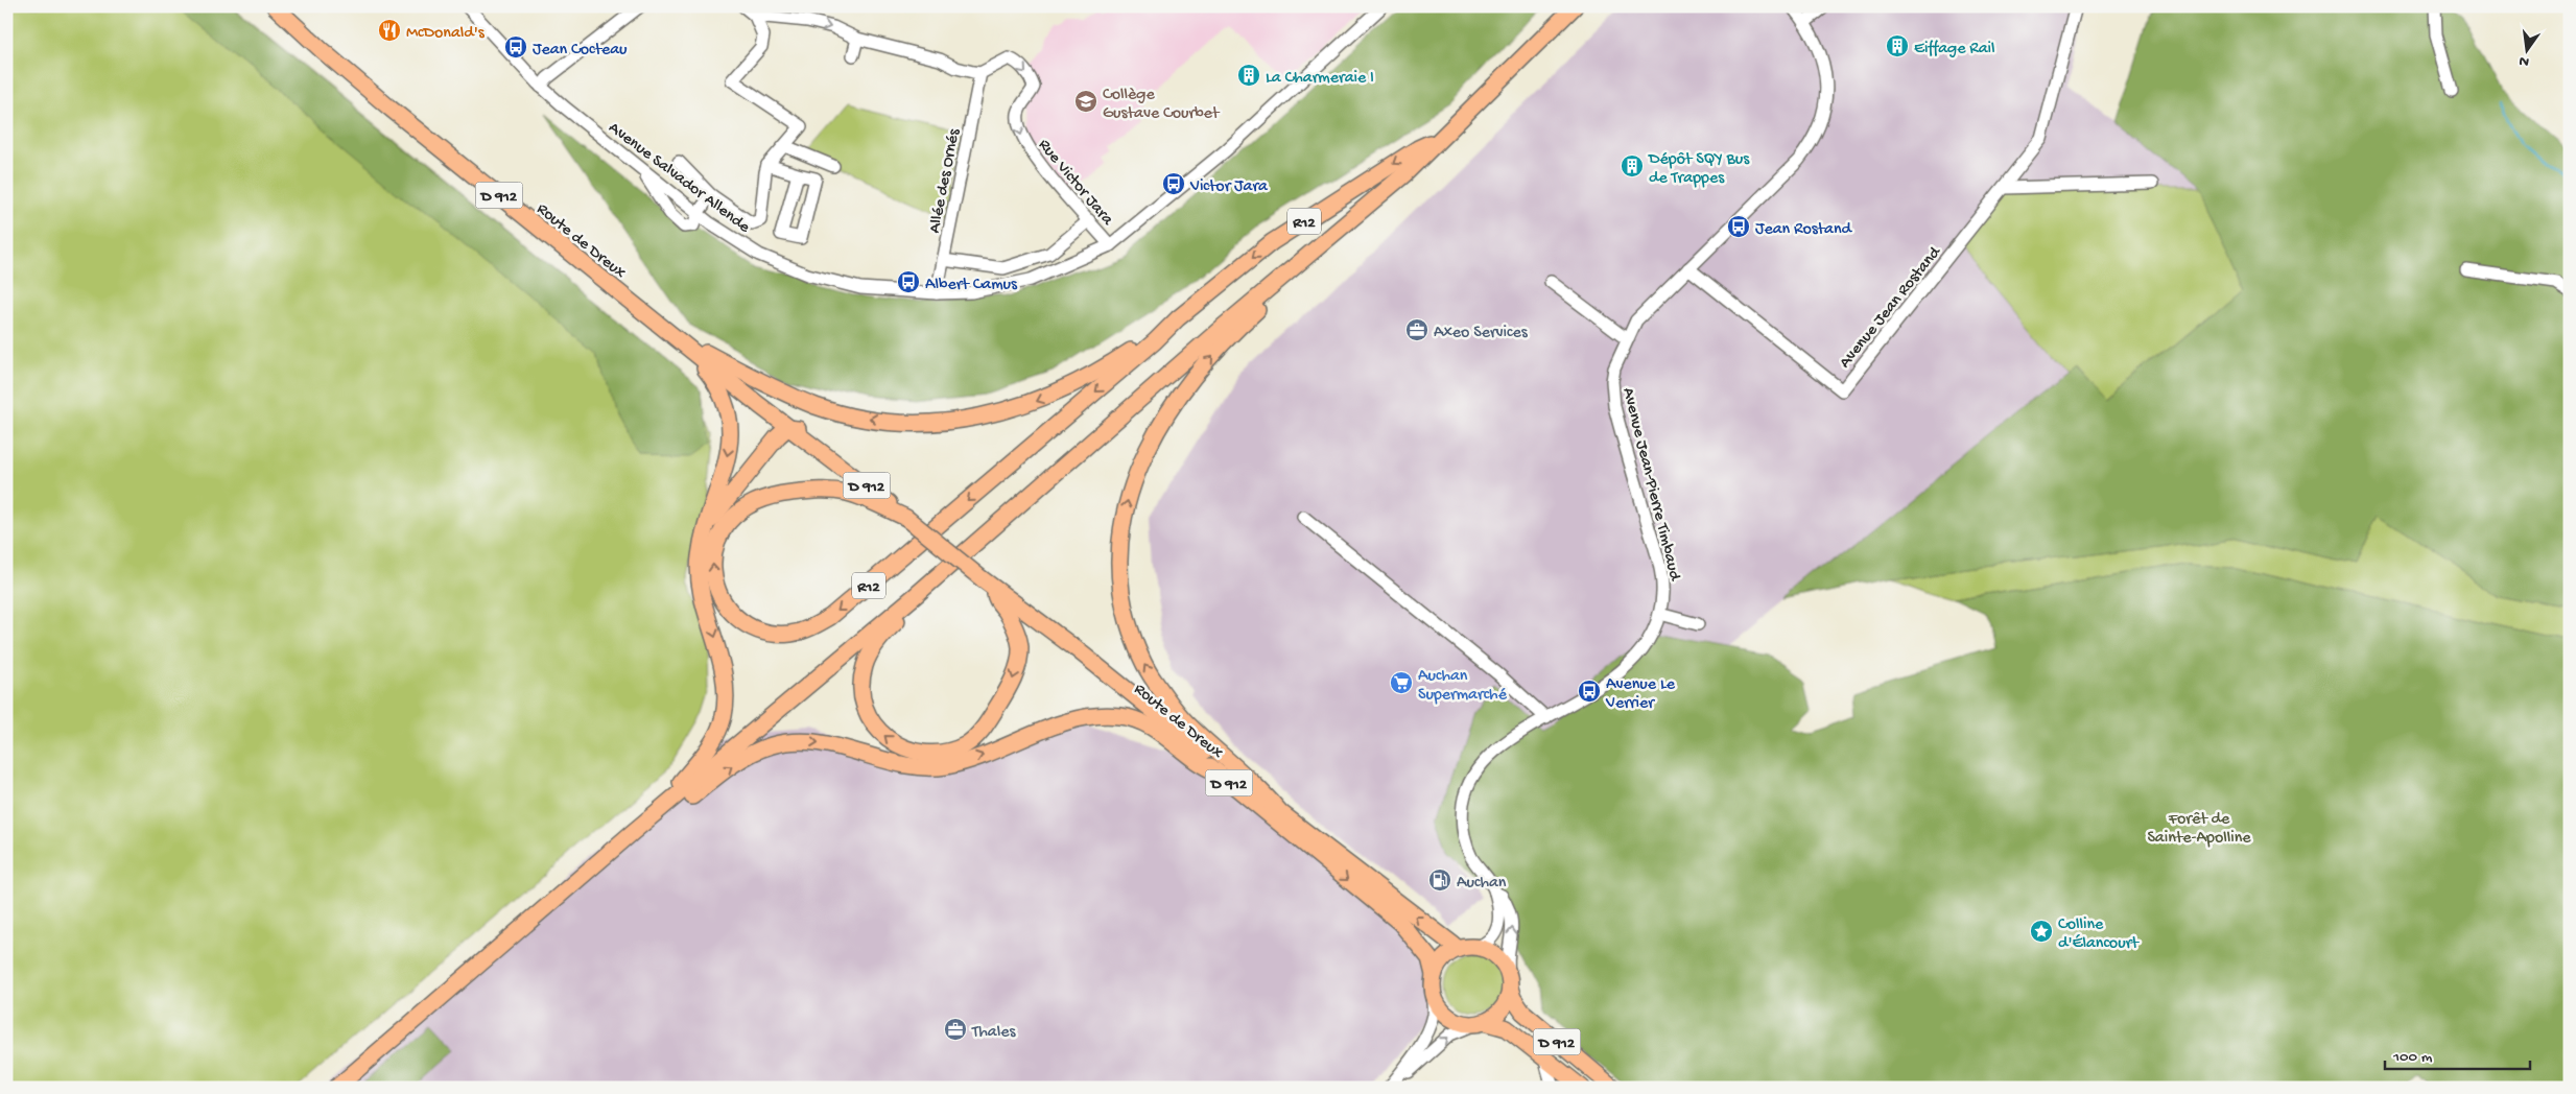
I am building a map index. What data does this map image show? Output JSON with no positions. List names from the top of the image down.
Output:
{
  "streets": {
    "main road": ["D 912", "R12", "Route de Dreux"],
    "street": [
      "Avenue Salvador Allende",
      "Allée des Ornés",
      "Rue Victor Jara",
      "Avenue Jean Rostand",
      "Avenue Jean-Pierre Timbaud"
    ]
  },
  "crossings": [
    ["Avenue Salvador Allende", "Allée des Ornés"],
    ["Avenue Salvador Allende", "Rue Victor Jara"],
    ["Allée des Ornés", "Rue Victor Jara"],
    ["D 912", "Route de Dreux"],
    ["D 912", "Avenue Jean-Pierre Timbaud"],
    ["R12", "Route de Dreux"],
    ["Route de Dreux", "Avenue Jean-Pierre Timbaud"],
    ["Avenue Jean Rostand", "Avenue Jean-Pierre Timbaud"]
  ],
  "parks": ["Forêt de Sainte-Apolline"],
  "places": {
    "restaurant": ["McDonald's"],
    "building": ["Eiffage Rail", "La Charmeraie I", "Dépôt SQY Bus de Trappes"],
    "bus stop": [
      "Jean Cocteau",
      "Victor Jara",
      "Jean Rostand",
      "Albert Camus",
      "Avenue Le Verrier"
    ],
    "school or university": ["Collège Gustave Courbet"],
    "office": ["Axeo Services", "Thales"],
    "supermarket": ["Auchan Supermarché"],
    "fuel station": ["Auchan"],
    "place": ["Colline d'Élancourt"]
  },
  "scale_bar": "100 m",
  "north": "bottom"
}
